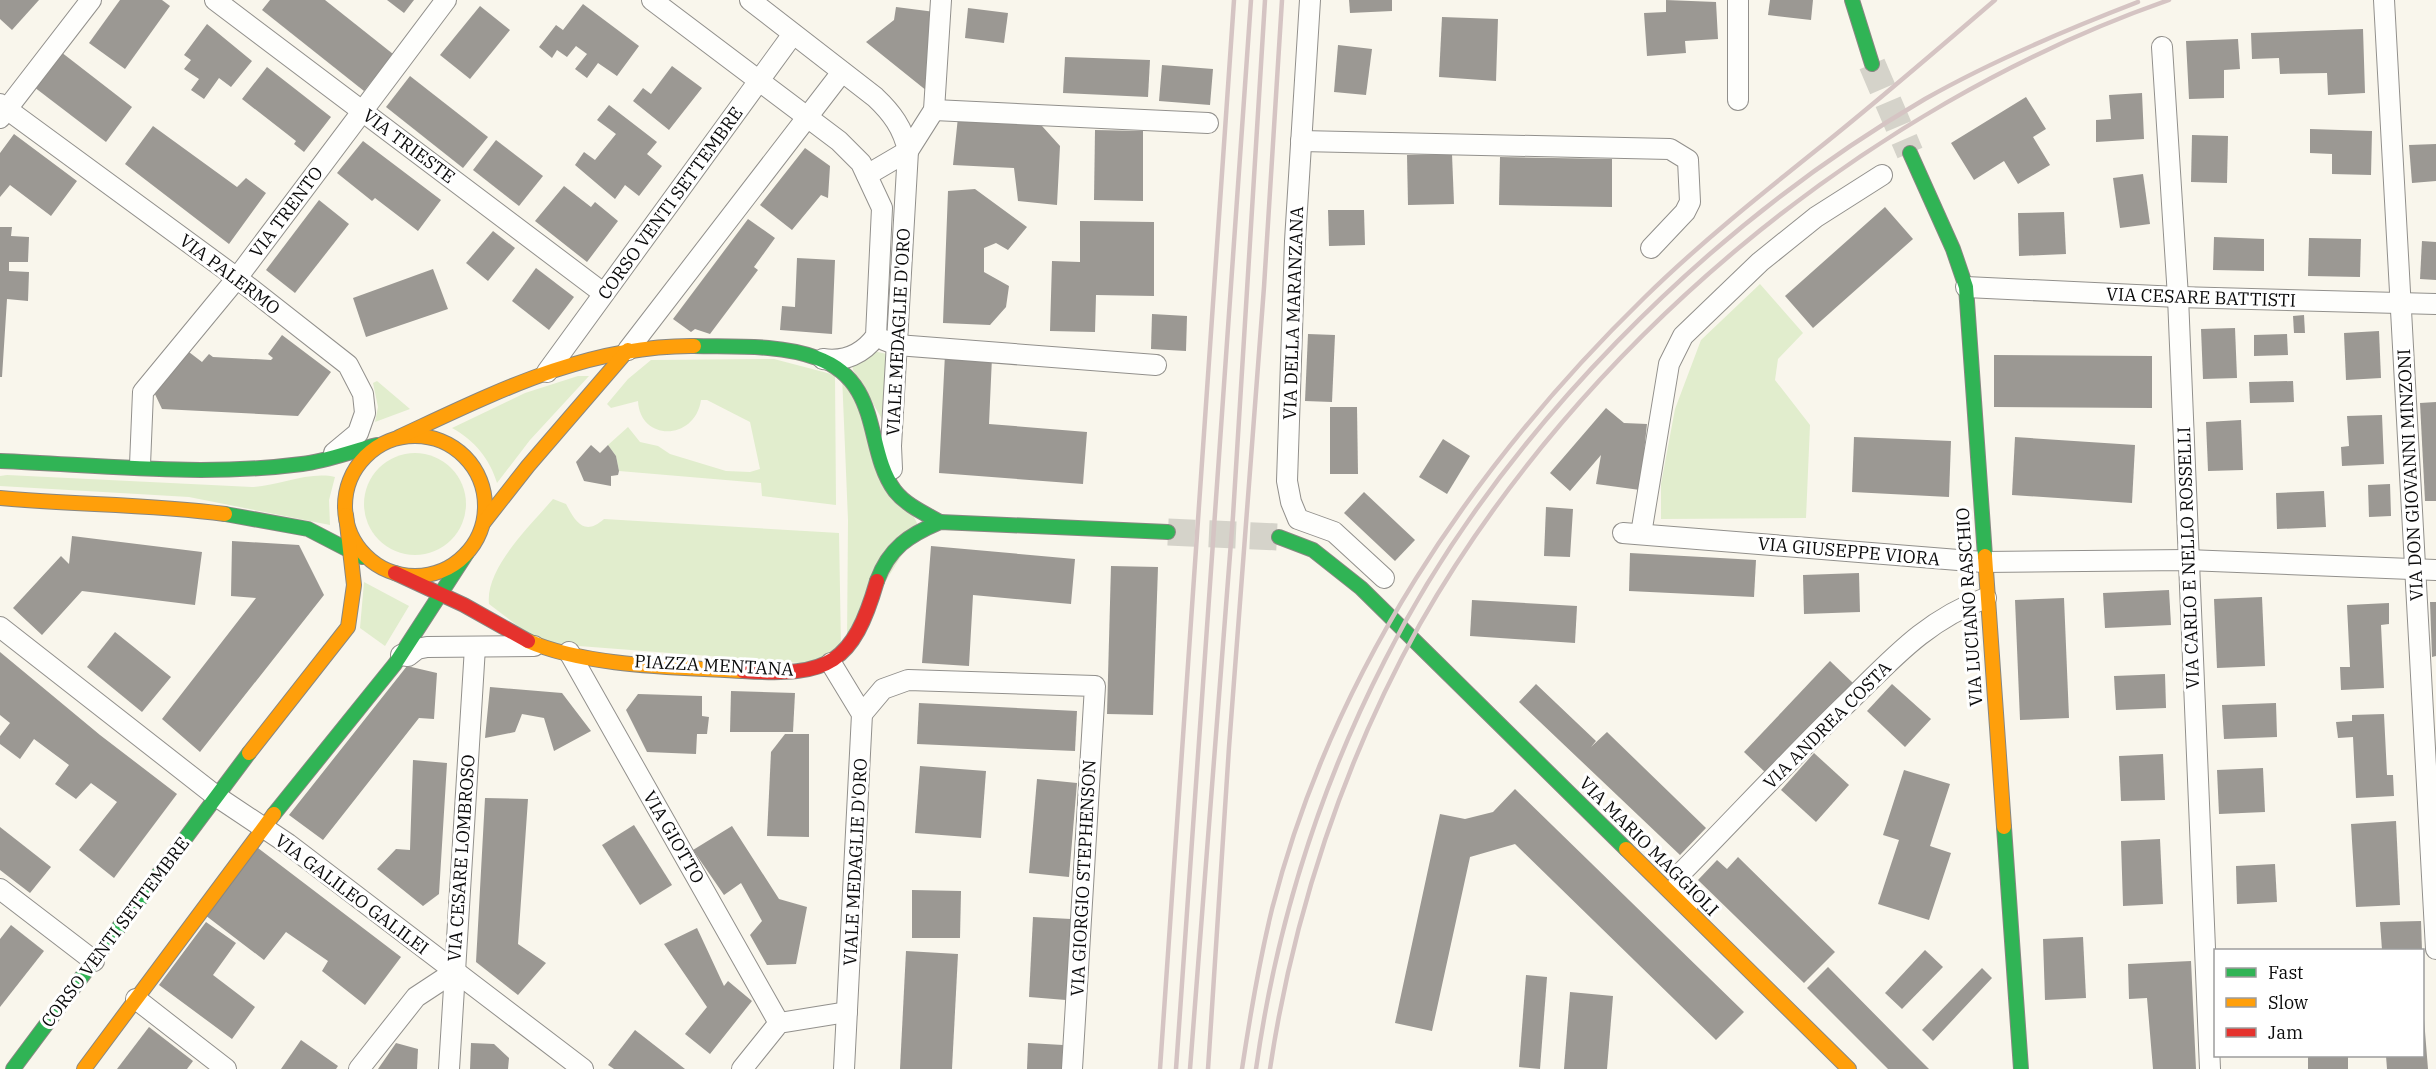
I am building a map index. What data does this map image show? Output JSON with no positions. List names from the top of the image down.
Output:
{
  "streets": {
    "street": [
      "VIA TRIESTE",
      "CORSO VENTI SETTEMBRE",
      "VIA TRENTO",
      "VIA PALERMO",
      "VIA CESARE BATTISTI",
      "VIA DELLA MARANZANA",
      "VIALE MEDAGLIE D'ORO",
      "VIA DON GIOVANNI MINZONI",
      "VIA GIUSEPPE VIORA",
      "VIA CARLO E NELLO ROSSELLI",
      "VIA LUCIANO RASCHIO",
      "PIAZZA MENTANA",
      "VIA ANDREA COSTA",
      "VIA GIOTTO",
      "VIA MARIO MAGGIOLI",
      "VIA CESARE LOMBROSO",
      "VIA GIORGIO STEPHENSON",
      "VIA GALILEO GALILEI"
    ]
  },
  "crossings": [
    ["VIA TRIESTE", "CORSO VENTI SETTEMBRE"],
    ["VIA TRIESTE", "VIA TRENTO"],
    ["CORSO VENTI SETTEMBRE", "VIALE MEDAGLIE D'ORO"],
    ["CORSO VENTI SETTEMBRE", "PIAZZA MENTANA"],
    ["VIA TRENTO", "VIA PALERMO"],
    ["VIA CESARE BATTISTI", "VIA DON GIOVANNI MINZONI"],
    ["VIA CESARE BATTISTI", "VIA CARLO E NELLO ROSSELLI"],
    ["VIA CESARE BATTISTI", "VIA LUCIANO RASCHIO"],
    ["VIALE MEDAGLIE D'ORO", "VIA GIORGIO STEPHENSON"],
    ["VIA DON GIOVANNI MINZONI", "VIA GIUSEPPE VIORA"],
    ["VIA GIUSEPPE VIORA", "VIA CARLO E NELLO ROSSELLI"],
    ["VIA GIUSEPPE VIORA", "VIA LUCIANO RASCHIO"],
    ["VIA LUCIANO RASCHIO", "VIA ANDREA COSTA"],
    ["PIAZZA MENTANA", "VIA GIOTTO"],
    ["PIAZZA MENTANA", "VIA CESARE LOMBROSO"],
    ["VIA ANDREA COSTA", "VIA MARIO MAGGIOLI"],
    ["VIA CESARE LOMBROSO", "VIA GALILEO GALILEI"]
  ],
  "legend": ["Fast", "Slow", "Jam"]
}
